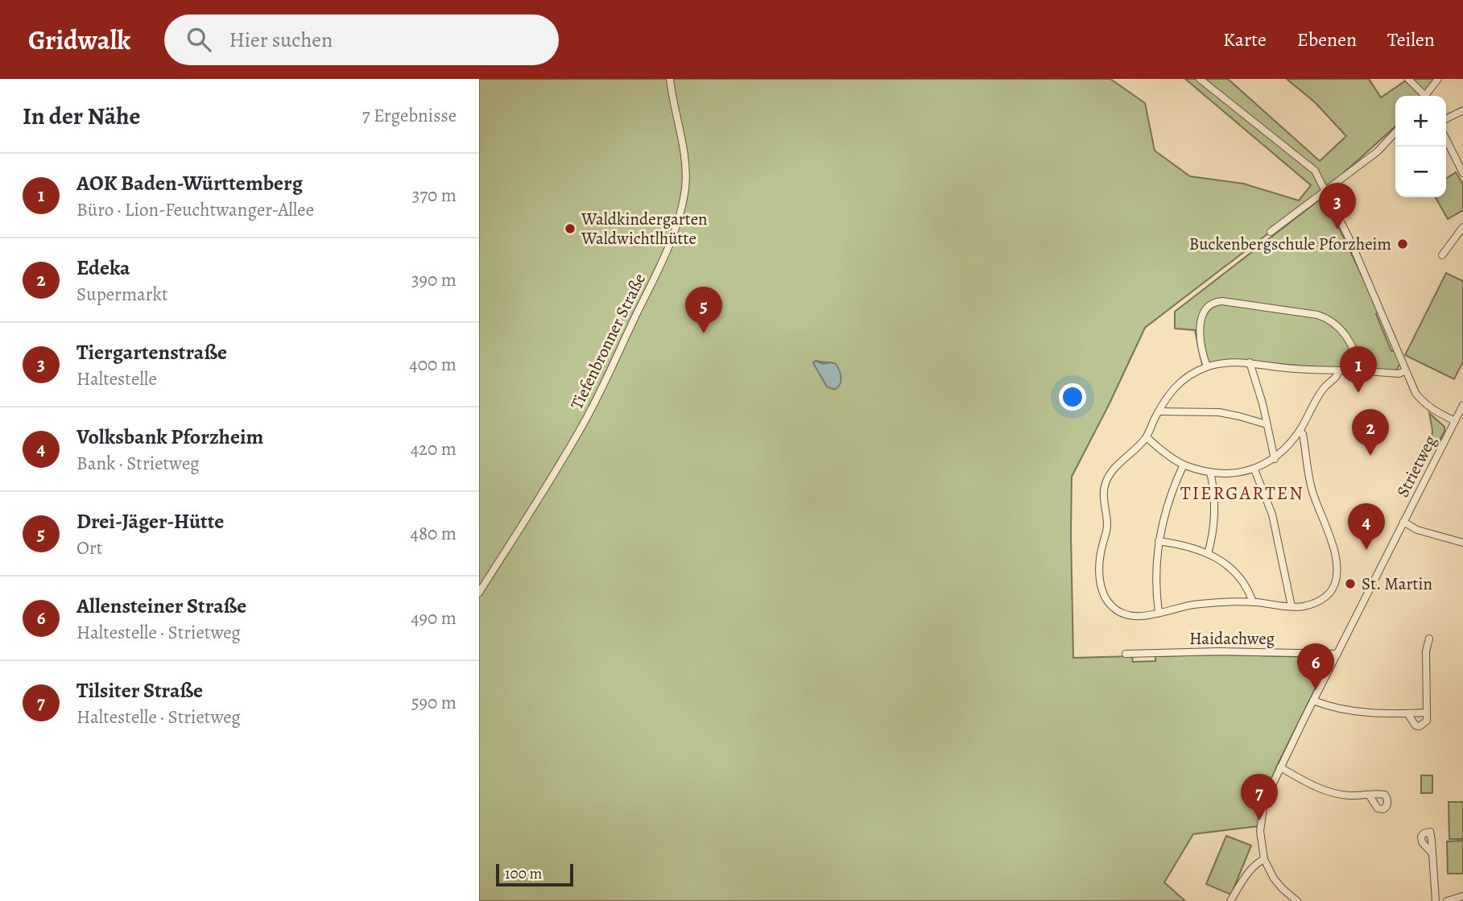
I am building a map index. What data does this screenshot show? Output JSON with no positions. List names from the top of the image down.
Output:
{
  "streets": {
    "street": ["Tiefenbronner Straße", "Strietweg", "Haidachweg"]
  },
  "crossings": [
    ["Strietweg", "Haidachweg"]
  ],
  "districts": ["TIERGARTEN"],
  "places": ["Waldkindergarten Waldwichtlhütte", "Buckenbergschule Pforzheim", "St. Martin"],
  "scale_bar": "100 m",
  "page": {
    "header": "Gridwalk",
    "search": "Hier suchen",
    "nav": ["Karte", "Ebenen", "Teilen"],
    "heading": ["In der Nähe", "7 Ergebnisse"],
    "map_buttons": ["+", "−"],
    "list": [
      {
        "mark": "1",
        "name": "AOK Baden-Württemberg",
        "note": "Büro · Lion-Feuchtwanger-Allee",
        "value": "370 m"
      },
      {
        "mark": "2",
        "name": "Edeka",
        "note": "Supermarkt",
        "value": "390 m"
      },
      {
        "mark": "3",
        "name": "Tiergartenstraße",
        "note": "Haltestelle",
        "value": "400 m"
      },
      {
        "mark": "4",
        "name": "Volksbank Pforzheim",
        "note": "Bank · Strietweg",
        "value": "420 m"
      },
      {
        "mark": "5",
        "name": "Drei-Jäger-Hütte",
        "note": "Ort",
        "value": "480 m"
      },
      {
        "mark": "6",
        "name": "Allensteiner Straße",
        "note": "Haltestelle · Strietweg",
        "value": "490 m"
      },
      {
        "mark": "7",
        "name": "Tilsiter Straße",
        "note": "Haltestelle · Strietweg",
        "value": "590 m"
      }
    ],
    "pins": [
      "3",
      "5",
      "1",
      "2",
      "4",
      "6",
      "7"
    ],
    "scale": "100 m"
  }
}
